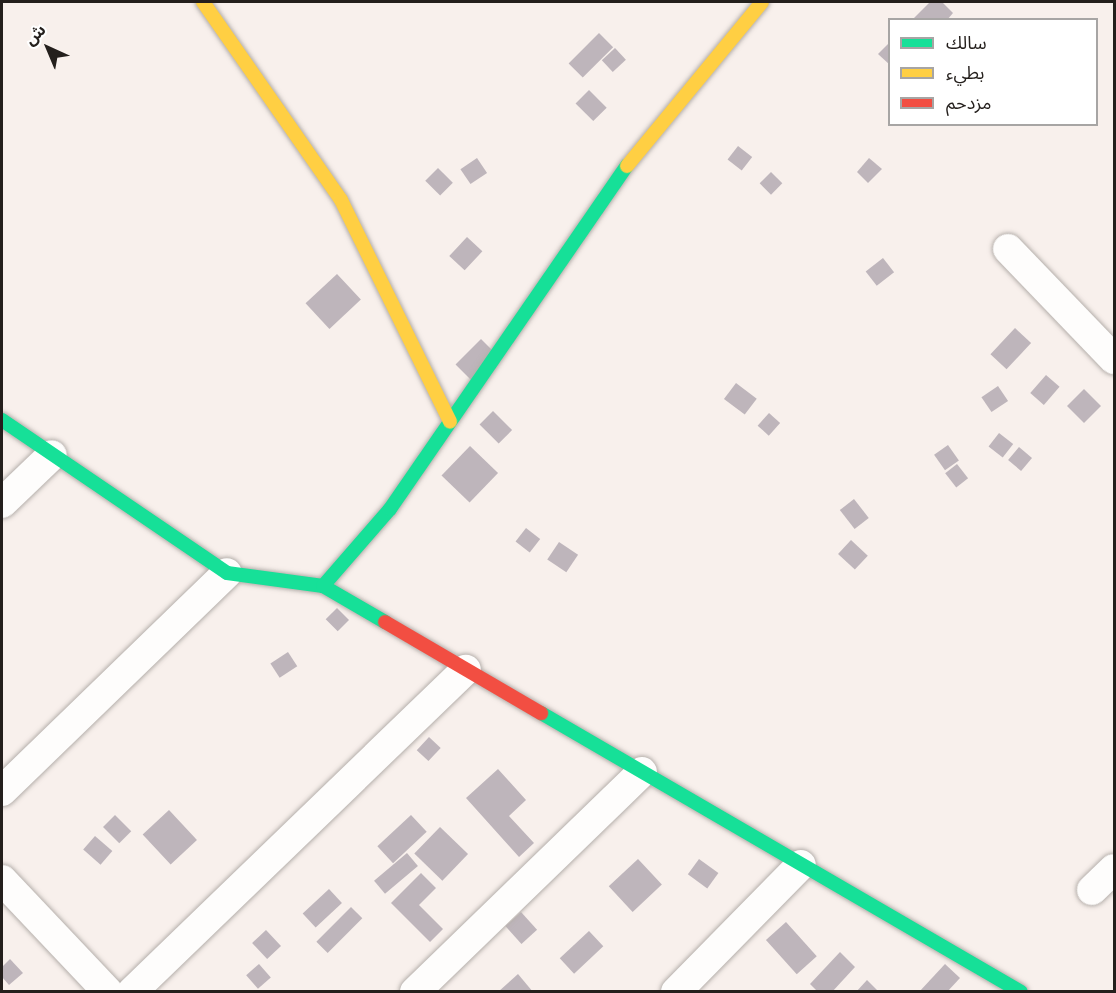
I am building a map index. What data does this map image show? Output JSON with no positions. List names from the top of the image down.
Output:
{
  "legend": ["سالك", "بطيء", "مزدحم"],
  "north": "top left"
}
